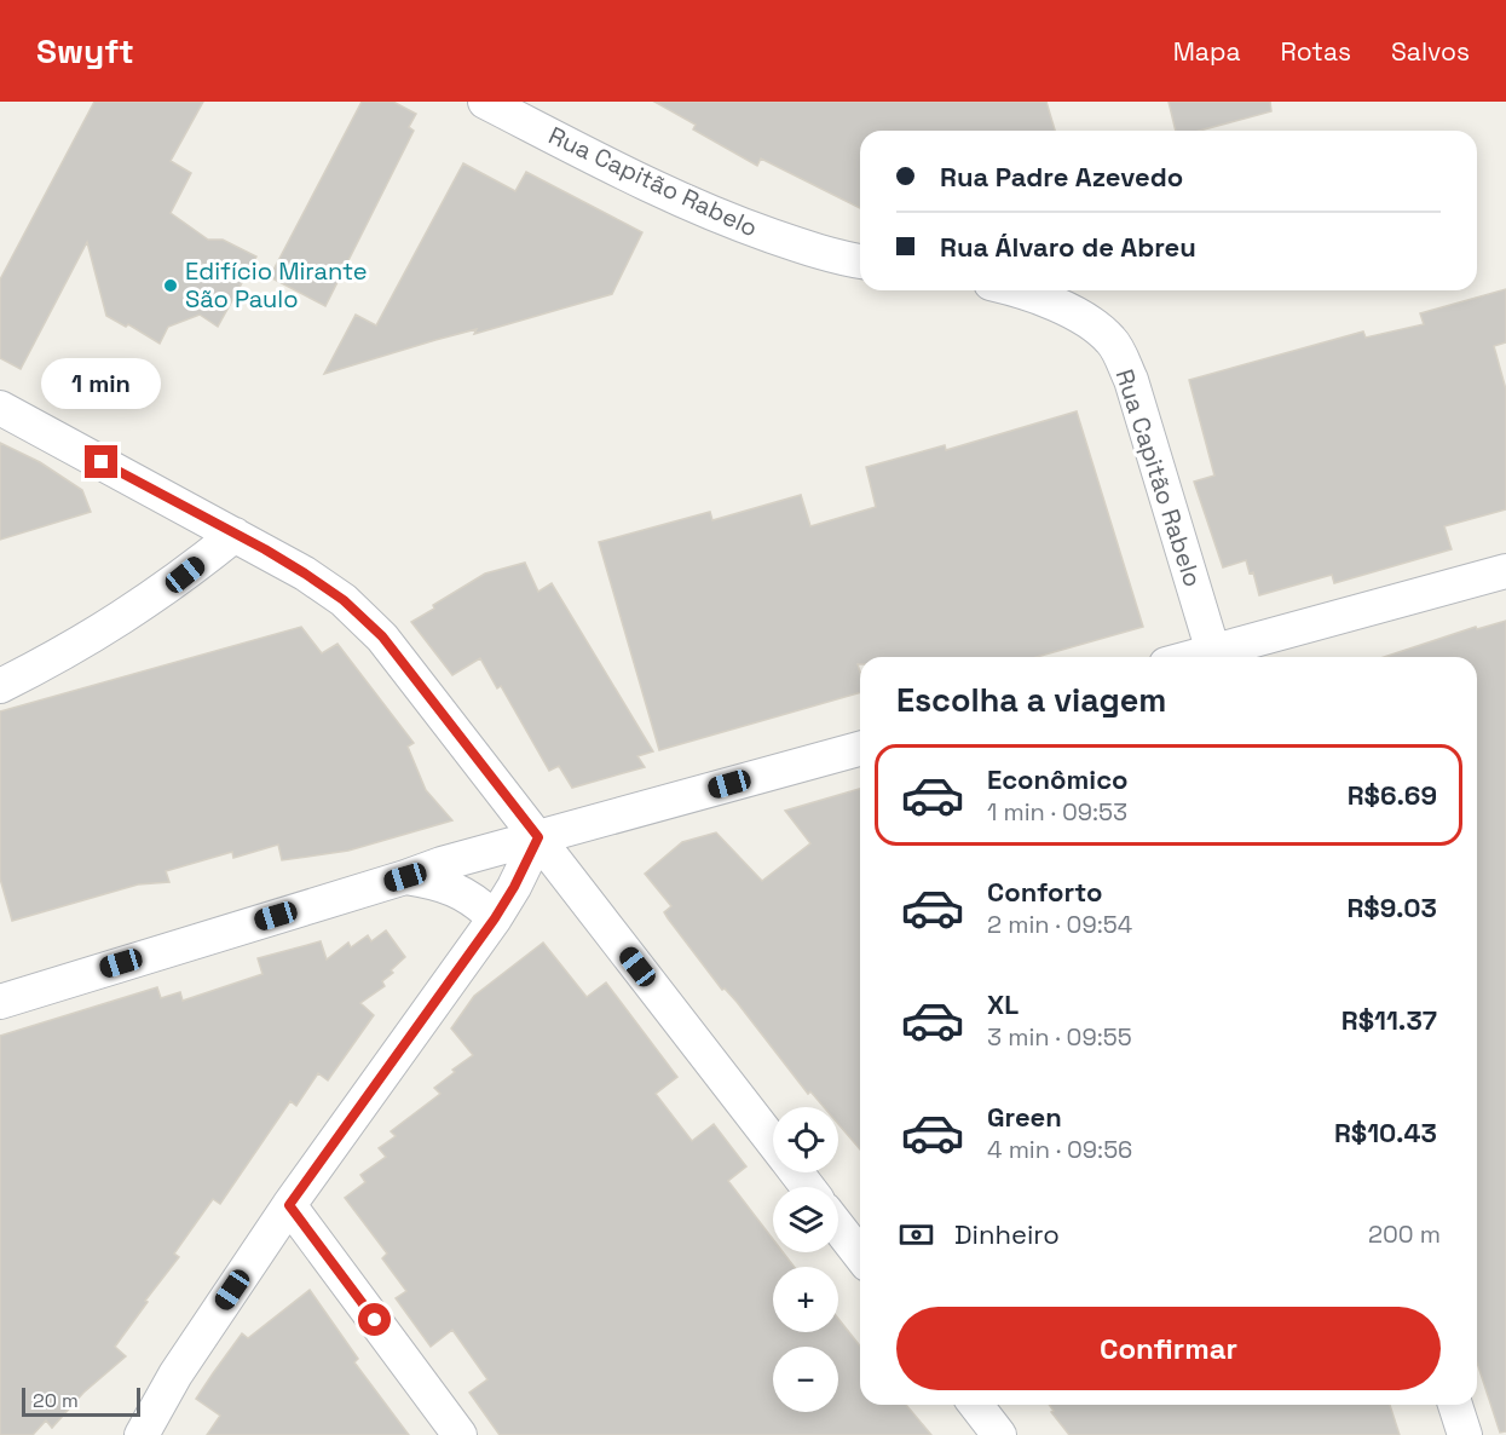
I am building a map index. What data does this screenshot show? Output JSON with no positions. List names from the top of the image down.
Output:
{
  "streets": {
    "street": ["Rua Capitão Rabelo"]
  },
  "places": ["Edifício Mirante São Paulo"],
  "scale_bar": "20 m",
  "page": {
    "header": "Swyft",
    "nav": ["Mapa", "Rotas", "Salvos"],
    "banner": ["Rua Padre Azevedo", "Rua Álvaro de Abreu"],
    "bubble": "1 min",
    "heading": "Escolha a viagem",
    "list": [
      {
        "name": "Econômico",
        "note": "1 min · 09:53",
        "value": "R$6.69"
      },
      {
        "name": "Conforto",
        "note": "2 min · 09:54",
        "value": "R$9.03"
      },
      {
        "name": "XL",
        "note": "3 min · 09:55",
        "value": "R$11.37"
      },
      {
        "name": "Green",
        "note": "4 min · 09:56",
        "value": "R$10.43"
      }
    ],
    "map_buttons": ["+", "−"],
    "pay": ["Dinheiro", "200 m"],
    "buttons": "Confirmar",
    "scale": "20 m"
  }
}
